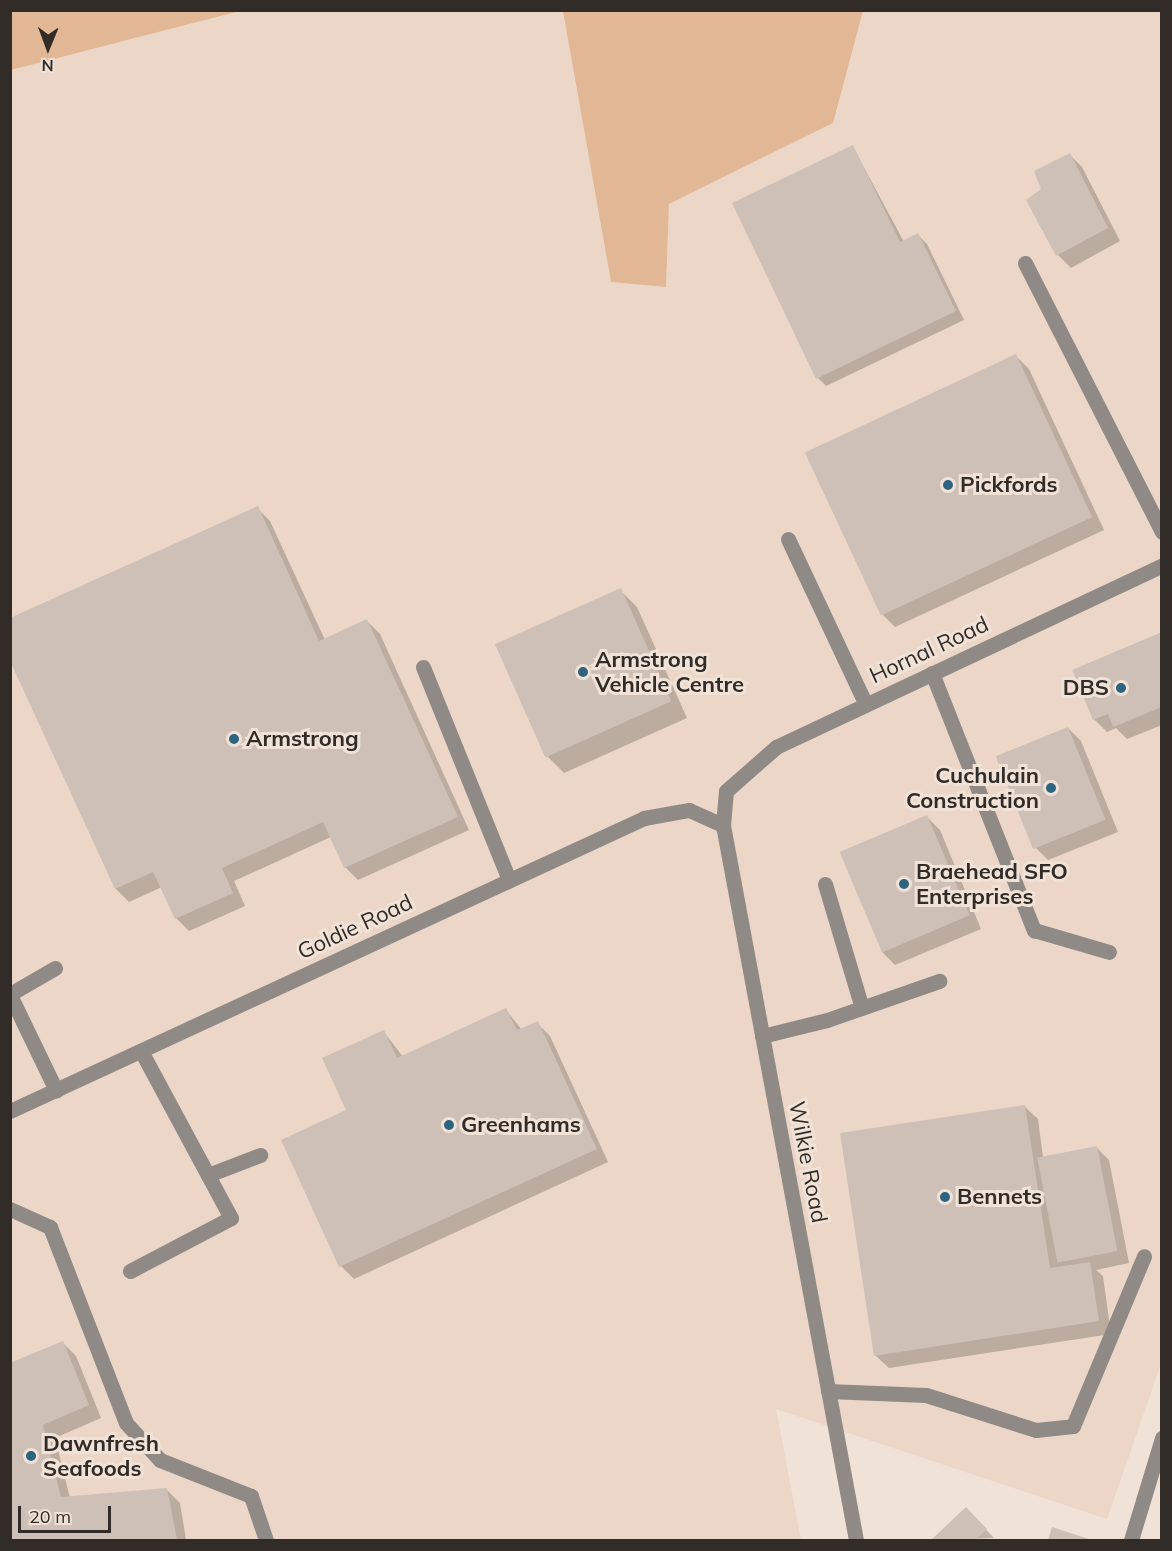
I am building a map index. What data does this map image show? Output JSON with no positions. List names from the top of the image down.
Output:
{
  "streets": {
    "street": ["Hornal Road", "Goldie Road", "Wilkie Road"]
  },
  "crossings": [
    ["Hornal Road", "Wilkie Road"],
    ["Goldie Road", "Wilkie Road"]
  ],
  "places": [
    "Pickfords",
    "Armstrong Vehicle Centre",
    "DBS",
    "Armstrong",
    "Cuchulain Construction",
    "Braehead SFO Enterprises",
    "Greenhams",
    "Bennets",
    "Dawnfresh Seafoods"
  ],
  "scale_bar": "20 m",
  "north": "bottom"
}
